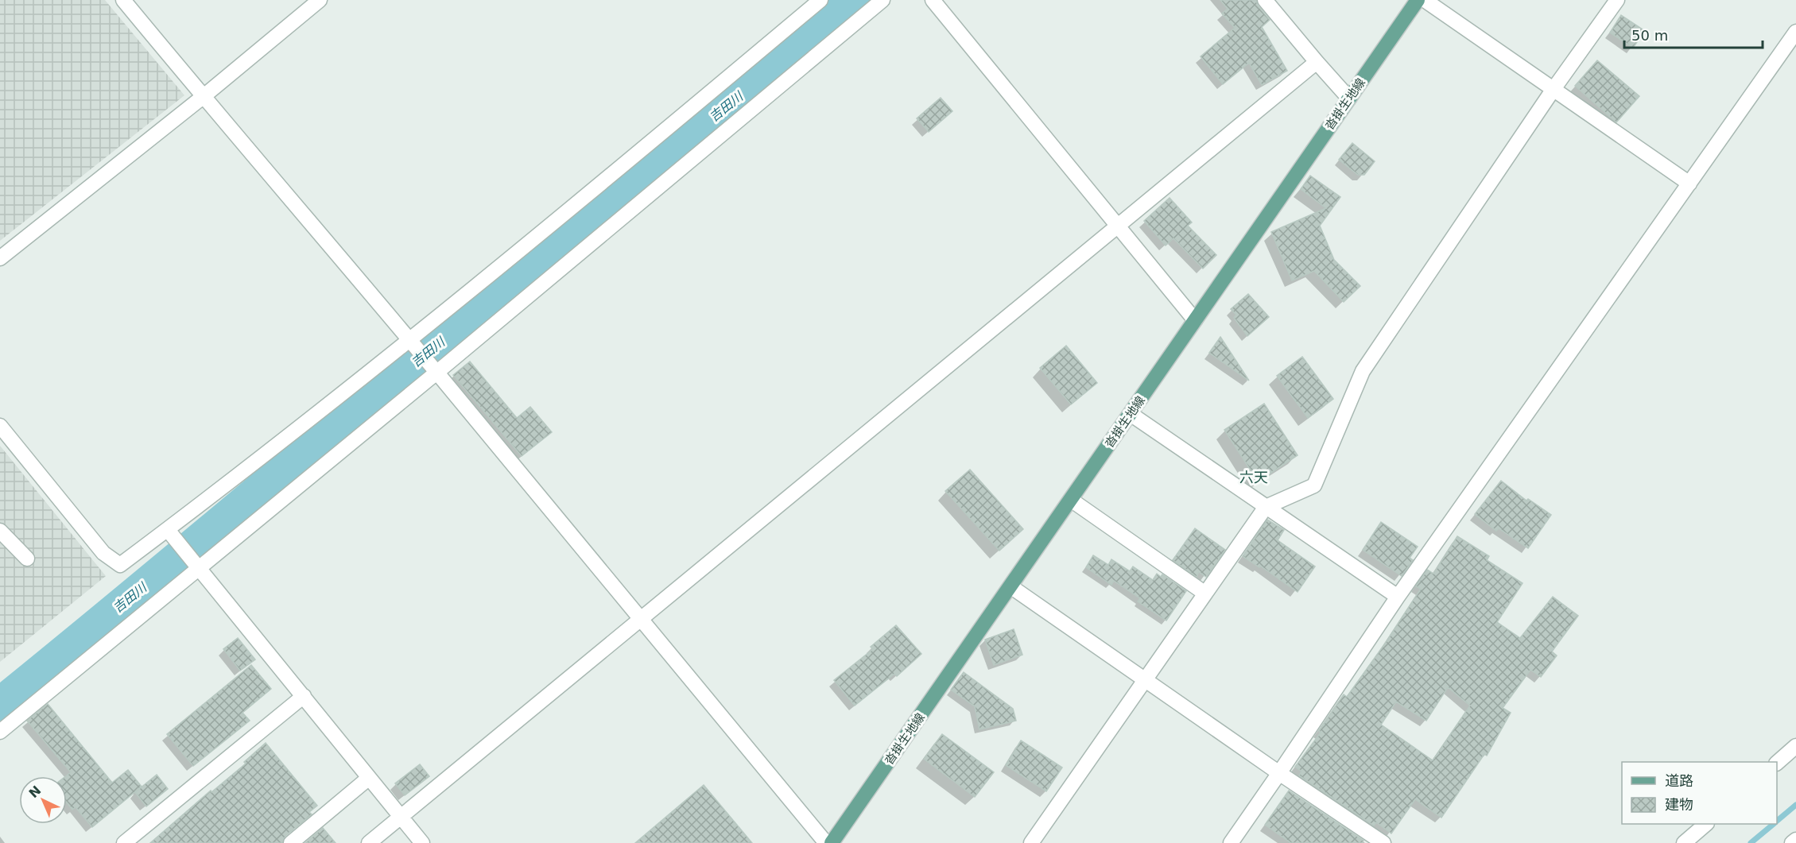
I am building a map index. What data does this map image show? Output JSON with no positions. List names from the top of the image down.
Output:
{
  "streets": {
    "main road": ["沓掛生地線"]
  },
  "districts": ["六天"],
  "water": ["吉田川"],
  "legend": ["道路", "建物"],
  "scale_bar": "50 m",
  "north": "top left"
}
